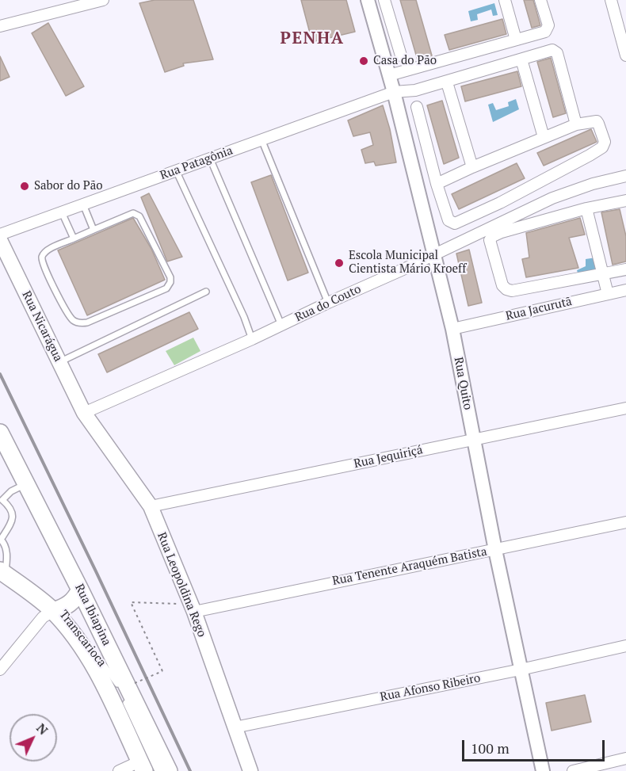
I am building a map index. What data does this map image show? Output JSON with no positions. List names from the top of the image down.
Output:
{
  "streets": {
    "main road": ["Rua Nicarágua", "Rua Leopoldina Rego", "Rua Ibiapina"],
    "street": [
      "Rua Patagônia",
      "Rua do Couto",
      "Rua Jacurutã",
      "Rua Quito",
      "Rua Jequiriçá",
      "Rua Tenente Araquém Batista",
      "Rua Afonso Ribeiro"
    ],
    "lane": ["Transcarioca"]
  },
  "crossings": [
    ["Rua Patagônia", "Rua Quito"],
    ["Rua do Couto", "Rua Nicarágua"],
    ["Rua do Couto", "Rua Quito"],
    ["Rua do Couto", "Rua Leopoldina Rego"],
    ["Rua Jacurutã", "Rua Quito"],
    ["Rua Nicarágua", "Rua Leopoldina Rego"],
    ["Rua Quito", "Rua Jequiriçá"],
    ["Rua Quito", "Rua Tenente Araquém Batista"],
    ["Rua Quito", "Rua Afonso Ribeiro"],
    ["Rua Jequiriçá", "Rua Leopoldina Rego"],
    ["Rua Tenente Araquém Batista", "Rua Leopoldina Rego"],
    ["Rua Leopoldina Rego", "Rua Afonso Ribeiro"],
    ["Rua Ibiapina", "Transcarioca"]
  ],
  "districts": ["PENHA"],
  "places": ["Casa do Pão", "Sabor do Pão", "Escola Municipal Cientista Mário Kroeff"],
  "scale_bar": "100 m",
  "north": "top right"
}
